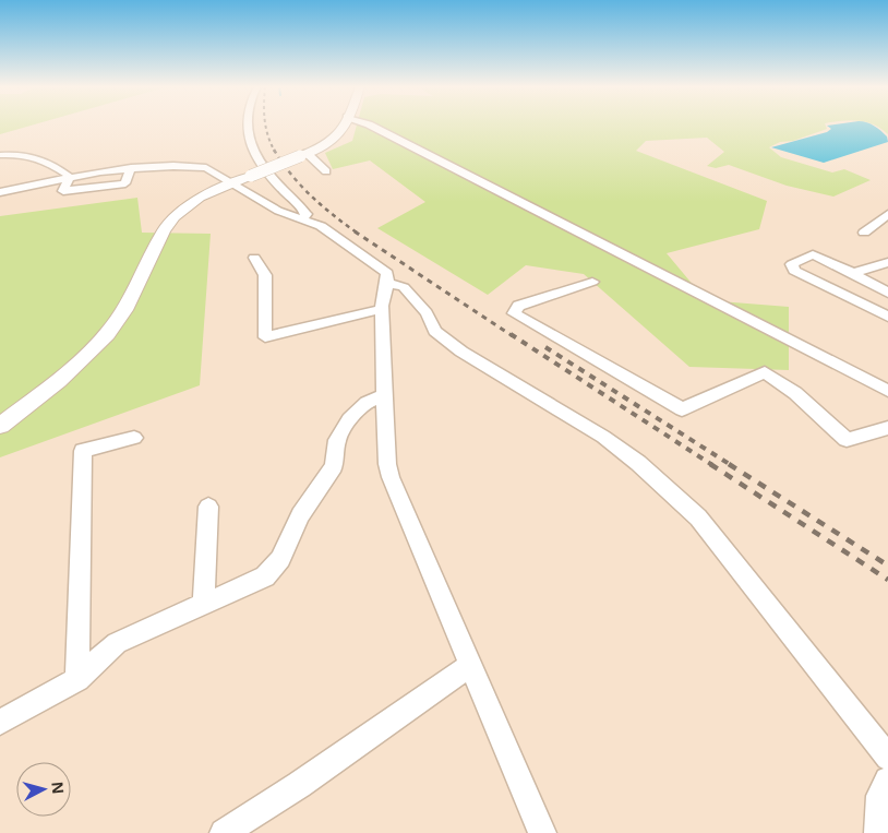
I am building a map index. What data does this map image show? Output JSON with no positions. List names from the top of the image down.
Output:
{
  "north": "right"
}
